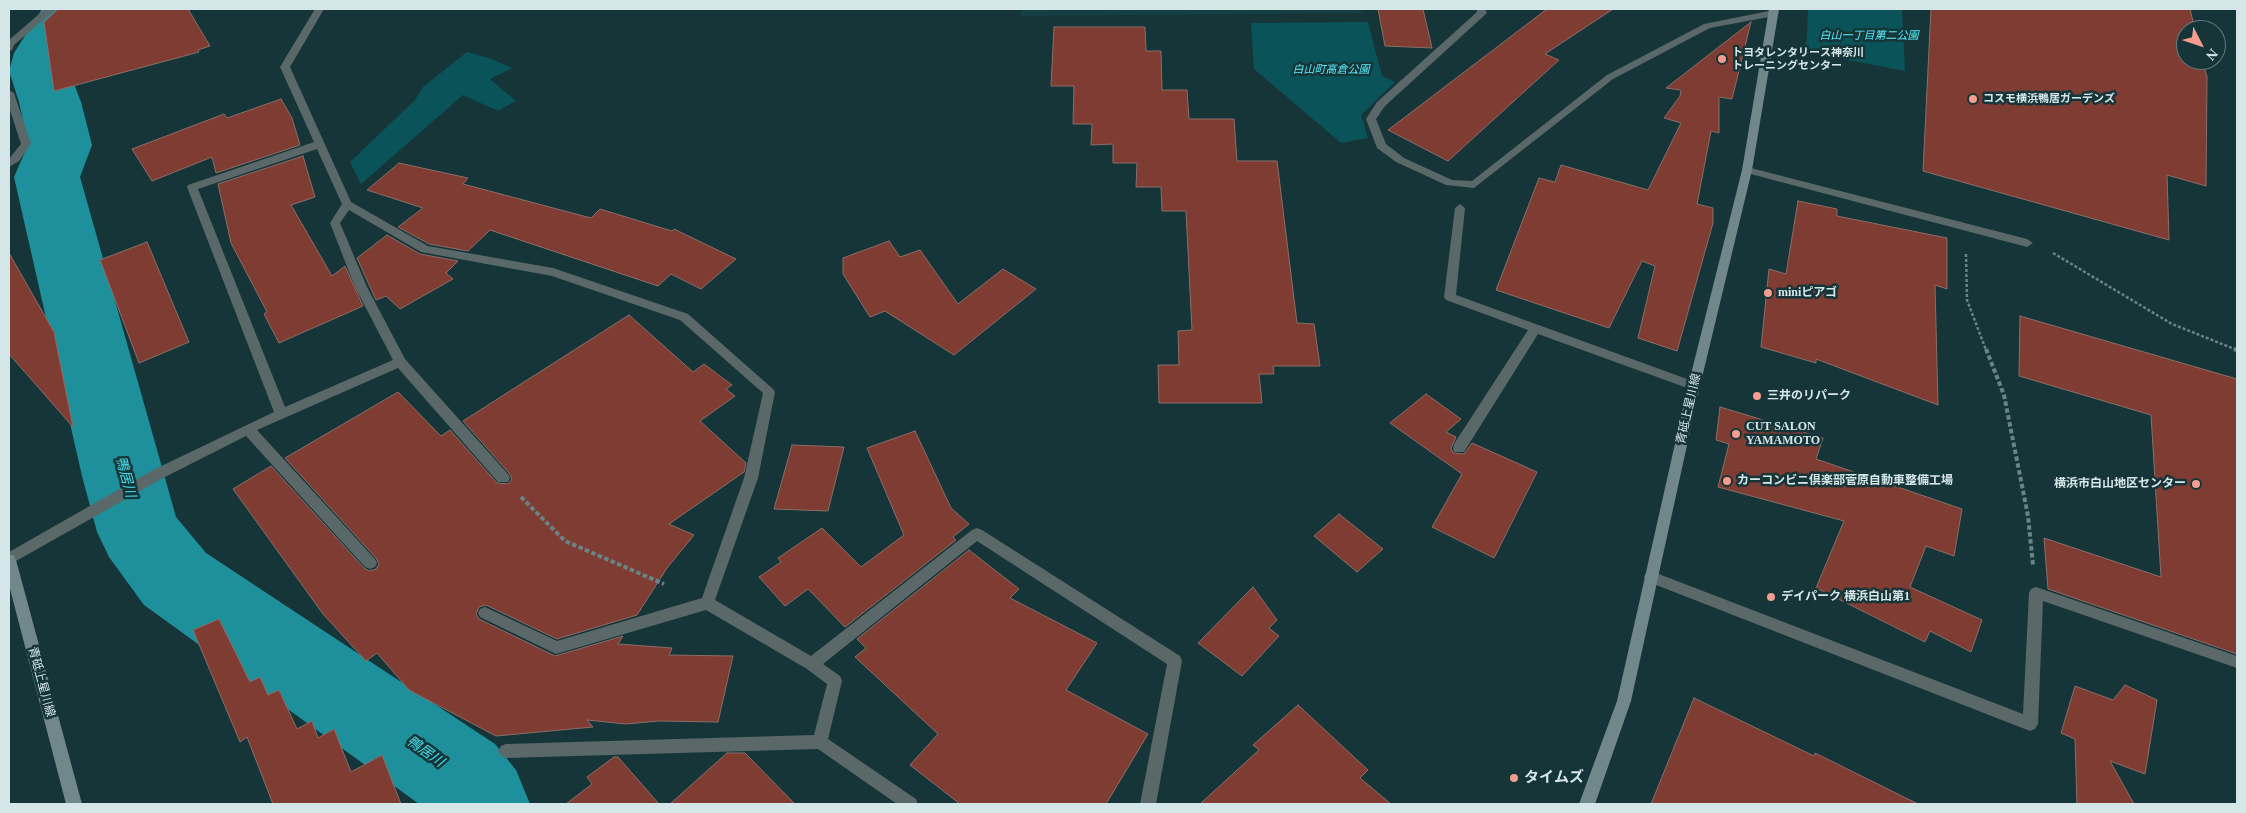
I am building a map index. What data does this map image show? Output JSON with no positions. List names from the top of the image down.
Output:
{
  "streets": {
    "main road": ["青砥上星川線"]
  },
  "water": ["鴨居川"],
  "parks": ["白山一丁目第二公園", "白山町高倉公園"],
  "places": [
    "トヨタレンタリース神奈川 トレーニングセンター",
    "コスモ横浜鴨居ガーデンズ",
    "miniピアゴ",
    "三井のリパーク",
    "CUT SALON YAMAMOTO",
    "カーコンビニ倶楽部菅原自動車整備工場",
    "横浜市白山地区センター",
    "デイパーク 横浜白山第1",
    "タイムズ"
  ],
  "north": "bottom right"
}
